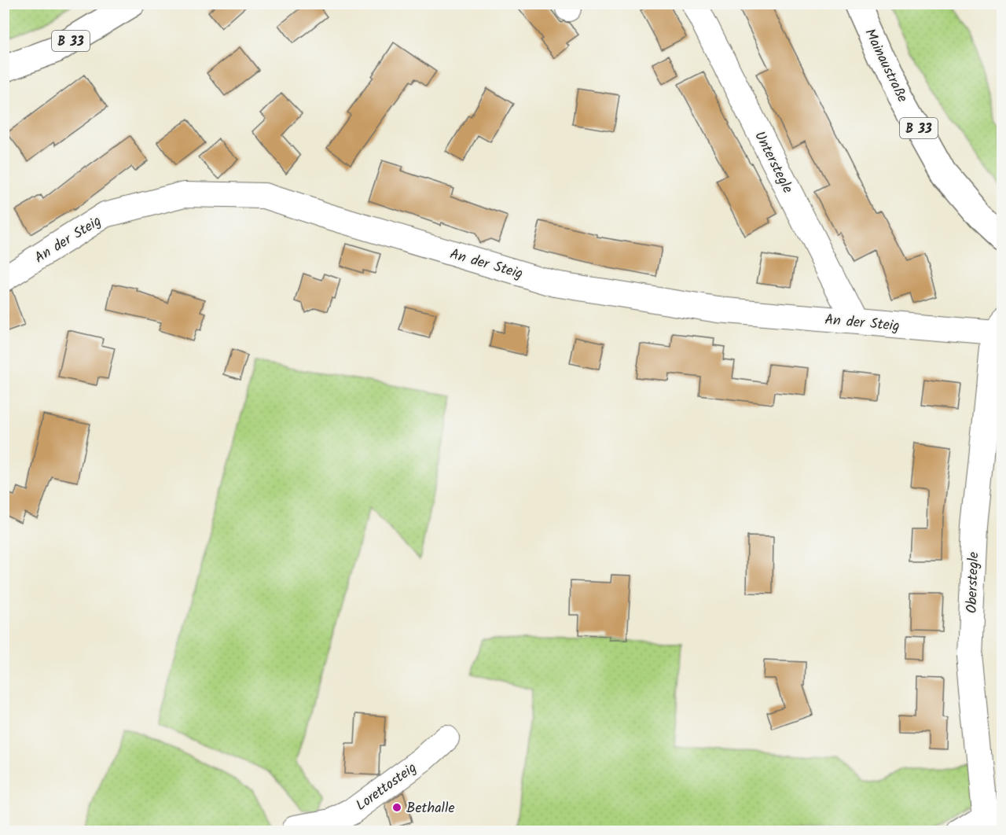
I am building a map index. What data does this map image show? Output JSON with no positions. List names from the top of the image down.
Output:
{
  "streets": {
    "main road": ["B 33", "Mainaustraße"],
    "street": [
      "Unterstegle",
      "An der Steig",
      "Oberstegle",
      "Lorettosteig"
    ]
  },
  "crossings": [
    ["Unterstegle", "An der Steig"],
    ["An der Steig", "Oberstegle"]
  ],
  "places": ["Bethalle"]
}
